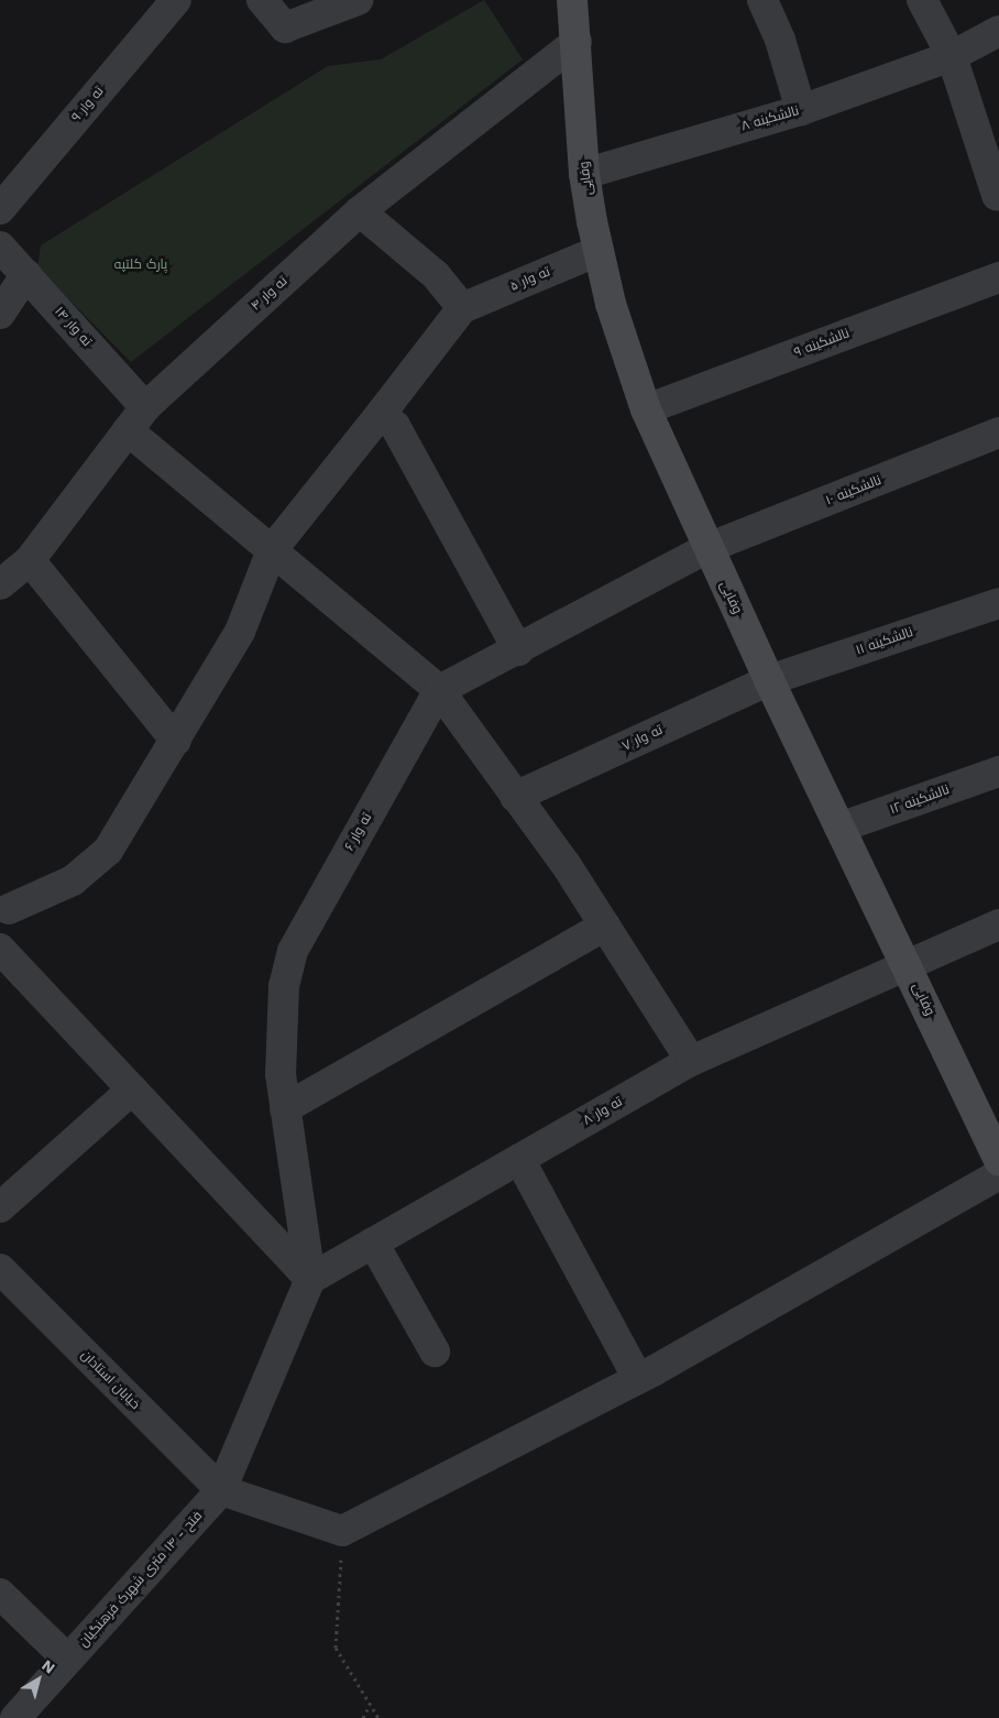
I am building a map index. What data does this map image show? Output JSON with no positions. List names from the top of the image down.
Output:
{
  "streets": {
    "street": [
      "ته وار ۹",
      "نالشکینه ۸",
      "وفایی",
      "ته وار ۵",
      "ته وار ۴",
      "ته وار ۱۴",
      "نالشکینه ۹",
      "نالشکینه ۱۰",
      "نالشکینه ۱۱",
      "ته وار ۷",
      "نالشکینه ۱۲",
      "ته وار ۶",
      "ته وار ۸",
      "خیابان استادان",
      "فتح - ۱۴ متری شهرک فرهنگیان"
    ]
  },
  "crossings": [
    ["نالشکینه ۸", "وفایی"],
    ["وفایی", "ته وار ۵"],
    ["وفایی", "ته وار ۴"],
    ["وفایی", "نالشکینه ۹"],
    ["وفایی", "نالشکینه ۱۰"],
    ["وفایی", "نالشکینه ۱۱"],
    ["وفایی", "ته وار ۷"],
    ["وفایی", "نالشکینه ۱۲"],
    ["وفایی", "ته وار ۸"],
    ["ته وار ۴", "ته وار ۱۴"],
    ["ته وار ۱۴", "ته وار ۷"],
    ["ته وار ۱۴", "ته وار ۶"],
    ["ته وار ۱۴", "ته وار ۸"],
    ["نالشکینه ۱۱", "ته وار ۷"],
    ["ته وار ۶", "ته وار ۸"],
    ["ته وار ۶", "فتح - ۱۴ متری شهرک فرهنگیان"],
    ["ته وار ۸", "فتح - ۱۴ متری شهرک فرهنگیان"],
    ["خیابان استادان", "فتح - ۱۴ متری شهرک فرهنگیان"]
  ],
  "parks": ["پارک کلتپه"],
  "north": "top right"
}
